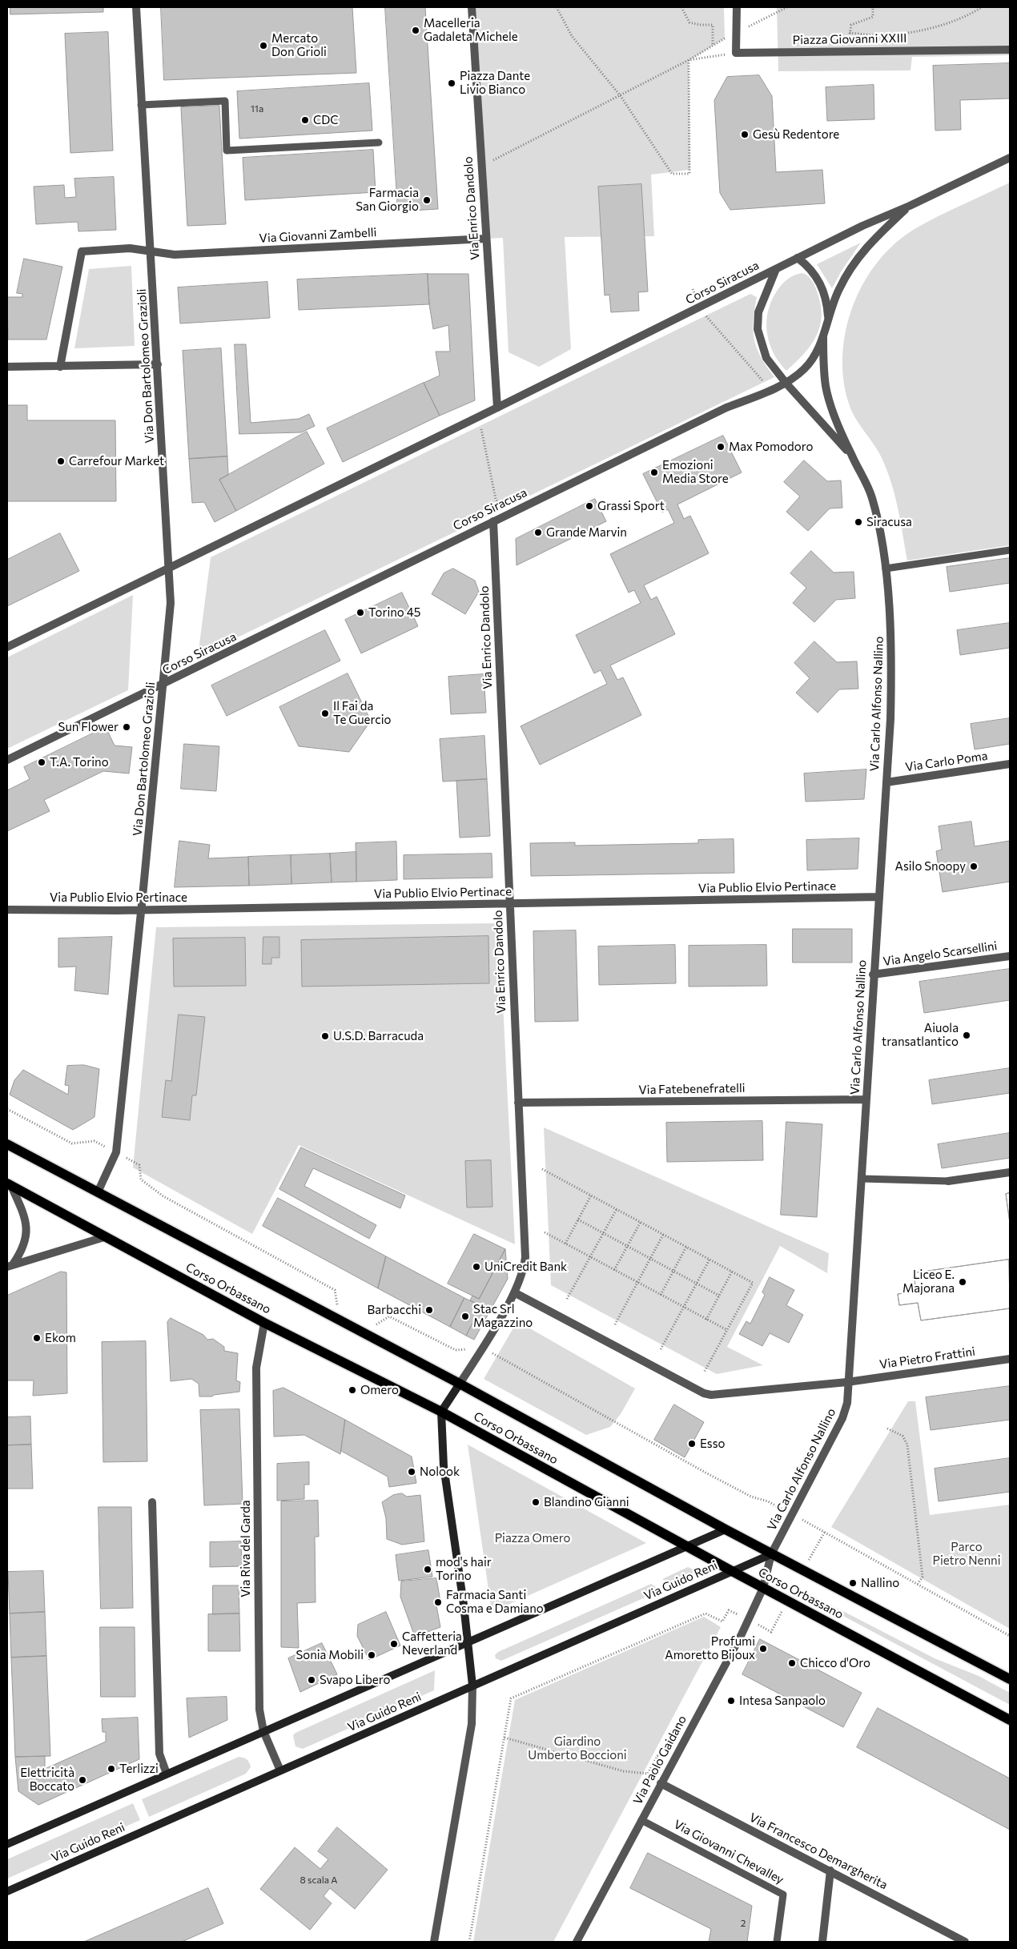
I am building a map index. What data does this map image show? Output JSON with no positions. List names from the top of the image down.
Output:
{
  "streets": {
    "main road": ["Corso Orbassano", "Via Guido Reni"],
    "street": [
      "Piazza Giovanni XXIII",
      "Via Enrico Dandolo",
      "Via Giovanni Zambelli",
      "Corso Siracusa",
      "Via Don Bartolomeo Grazioli",
      "Via Carlo Alfonso Nallino",
      "Via Carlo Poma",
      "Via Publio Elvio Pertinace",
      "Via Angelo Scarsellini",
      "Via Fatebenefratelli",
      "Via Pietro Frattini",
      "Via Riva del Garda",
      "Via Paolo Gaidano",
      "Via Francesco Demargherita"
    ],
    "lane": ["Via Giovanni Chevalley"]
  },
  "crossings": [
    ["Via Enrico Dandolo", "Via Giovanni Zambelli"],
    ["Via Enrico Dandolo", "Corso Siracusa"],
    ["Via Enrico Dandolo", "Via Publio Elvio Pertinace"],
    ["Via Enrico Dandolo", "Via Fatebenefratelli"],
    ["Via Enrico Dandolo", "Corso Orbassano"],
    ["Via Giovanni Zambelli", "Via Don Bartolomeo Grazioli"],
    ["Corso Siracusa", "Via Don Bartolomeo Grazioli"],
    ["Corso Siracusa", "Via Carlo Alfonso Nallino"],
    ["Via Don Bartolomeo Grazioli", "Via Publio Elvio Pertinace"],
    ["Via Don Bartolomeo Grazioli", "Corso Orbassano"],
    ["Via Carlo Alfonso Nallino", "Via Carlo Poma"],
    ["Via Carlo Alfonso Nallino", "Via Publio Elvio Pertinace"],
    ["Via Carlo Alfonso Nallino", "Via Angelo Scarsellini"],
    ["Via Carlo Alfonso Nallino", "Via Fatebenefratelli"],
    ["Via Carlo Alfonso Nallino", "Corso Orbassano"],
    ["Via Carlo Alfonso Nallino", "Via Pietro Frattini"],
    ["Via Carlo Alfonso Nallino", "Via Guido Reni"],
    ["Via Carlo Alfonso Nallino", "Via Paolo Gaidano"],
    ["Corso Orbassano", "Via Riva del Garda"],
    ["Corso Orbassano", "Via Guido Reni"],
    ["Corso Orbassano", "Via Paolo Gaidano"],
    ["Via Riva del Garda", "Via Guido Reni"],
    ["Via Paolo Gaidano", "Via Francesco Demargherita"],
    ["Via Paolo Gaidano", "Via Giovanni Chevalley"]
  ],
  "parks": ["Piazza Omero", "Parco Pietro Nenni", "Giardino Umberto Boccioni"],
  "places": [
    "Macelleria Gadaleta Michele",
    "Mercato Don Grioli",
    "Piazza Dante Livio Bianco",
    "CDC",
    "Gesù Redentore",
    "Farmacia San Giorgio",
    "Max Pomodoro",
    "Carrefour Market",
    "Emozioni Media Store",
    "Grassi Sport",
    "Siracusa",
    "Grande Marvin",
    "Torino 45",
    "Il Fai da Te Guercio",
    "Sun Flower",
    "T.A. Torino",
    "Asilo Snoopy",
    "Aiuola transatlantico",
    "U.S.D. Barracuda",
    "UniCredit Bank",
    "Liceo E. Majorana",
    "Barbacchi",
    "Stac Srl Magazzino",
    "Ekom",
    "Omero",
    "Esso",
    "Nolook",
    "Blandino Gianni",
    "mod's hair Torino",
    "Nallino",
    "Farmacia Santi Cosma e Damiano",
    "Caffetteria Neverland",
    "Profumi Amoretto Bijoux",
    "Sonia Mobili",
    "Chicco d'Oro",
    "Svapo Libero",
    "Intesa Sanpaolo",
    "Terlizzi",
    "Elettricità Boccato"
  ],
  "house_numbers": ["11a", "8 scala A", "2"]
}
